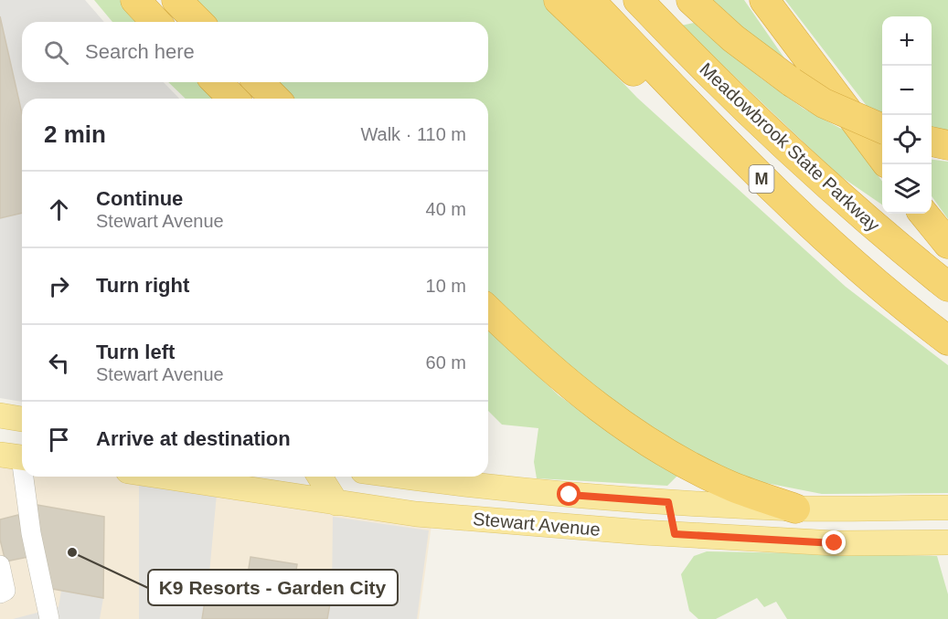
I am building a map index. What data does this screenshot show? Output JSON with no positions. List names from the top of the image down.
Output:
{
  "streets": {
    "highway": ["Meadowbrook State Parkway", "M"],
    "main road": ["Stewart Avenue"]
  },
  "places": ["K9 Resorts - Garden City"],
  "page": {
    "map_buttons": ["+", "−"],
    "search": "Search here",
    "heading": ["2 min", "Walk · 110 m"],
    "list": [
      ["Continue", "Stewart Avenue", "40 m"],
      ["Turn right", "10 m"],
      ["Turn left", "Stewart Avenue", "60 m"],
      "Arrive at destination"
    ]
  }
}
